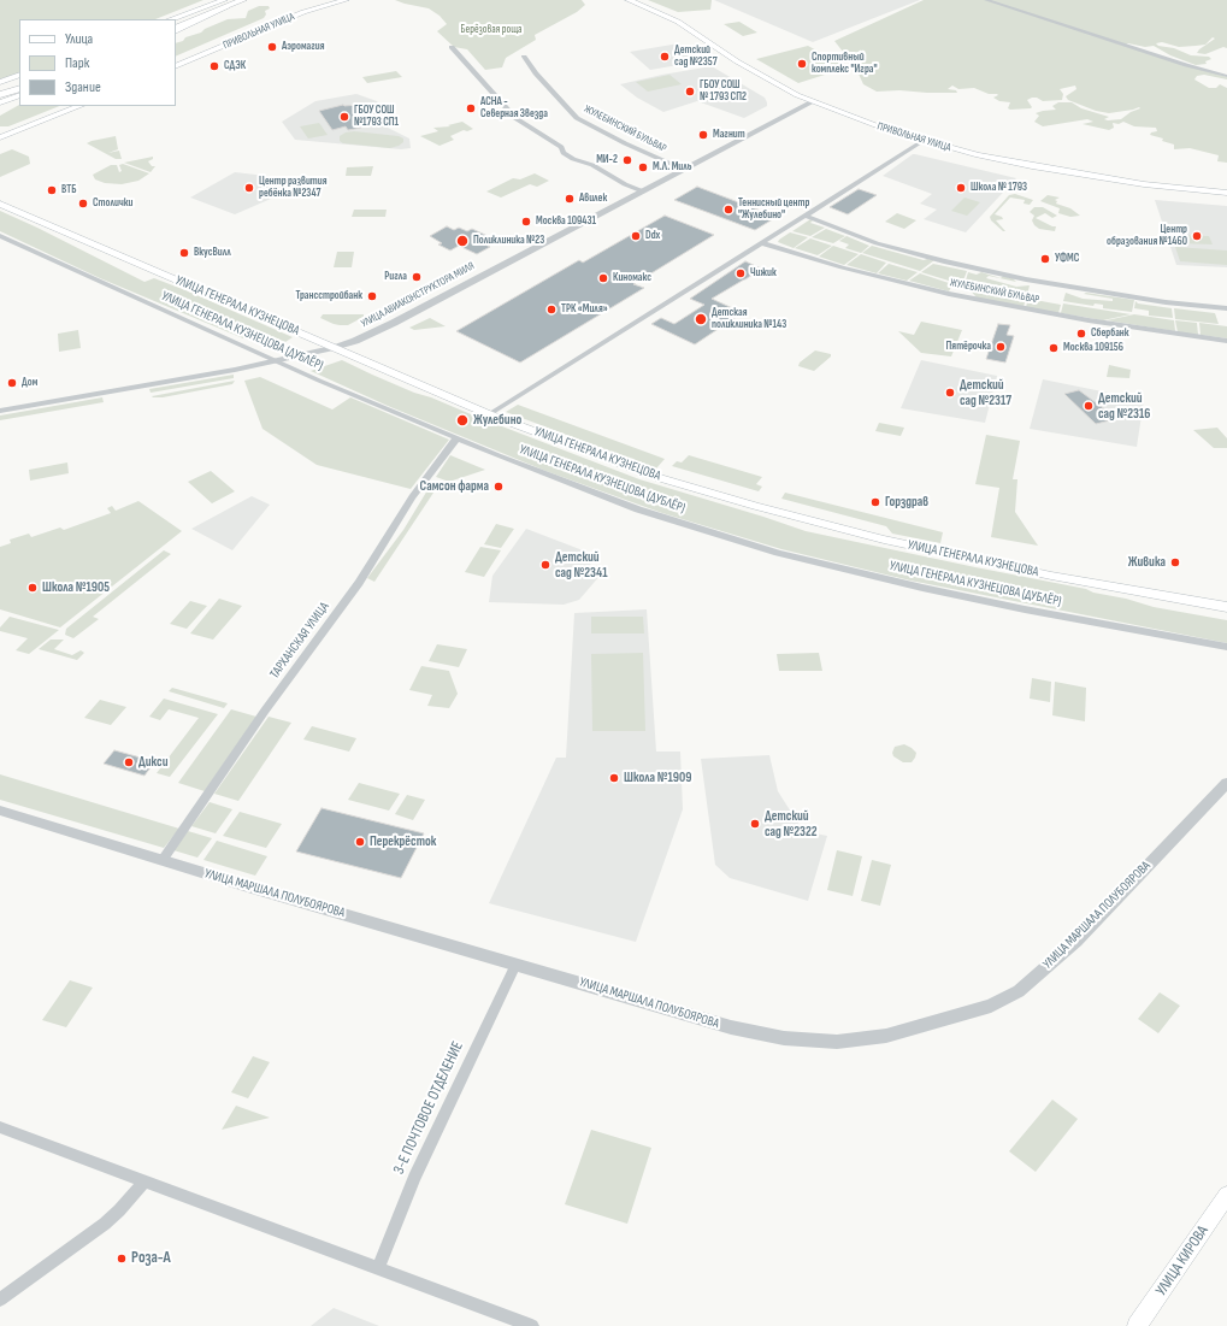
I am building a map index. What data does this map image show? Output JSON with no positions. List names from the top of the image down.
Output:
{
  "streets": {
    "main road": ["ПРИВОЛЬНАЯ УЛИЦА", "УЛИЦА ГЕНЕРАЛА КУЗНЕЦОВА", "УЛИЦА КИРОВА"],
    "street": [
      "ЖУЛЕБИНСКИЙ БУЛЬВАР",
      "УЛИЦА АВИАКОНСТРУКТОРА МИЛЯ",
      "УЛИЦА ГЕНЕРАЛА КУЗНЕЦОВА (ДУБЛЁР)",
      "ТАРХАНСКАЯ УЛИЦА",
      "УЛИЦА МАРШАЛА ПОЛУБОЯРОВА",
      "3-Е ПОЧТОВОЕ ОТДЕЛЕНИЕ"
    ]
  },
  "crossings": [
    ["ПРИВОЛЬНАЯ УЛИЦА", "УЛИЦА АВИАКОНСТРУКТОРА МИЛЯ"],
    ["ЖУЛЕБИНСКИЙ БУЛЬВАР", "УЛИЦА АВИАКОНСТРУКТОРА МИЛЯ"],
    ["УЛИЦА АВИАКОНСТРУКТОРА МИЛЯ", "УЛИЦА ГЕНЕРАЛА КУЗНЕЦОВА"],
    ["УЛИЦА АВИАКОНСТРУКТОРА МИЛЯ", "УЛИЦА ГЕНЕРАЛА КУЗНЕЦОВА (ДУБЛЁР)"],
    ["УЛИЦА ГЕНЕРАЛА КУЗНЕЦОВА (ДУБЛЁР)", "ТАРХАНСКАЯ УЛИЦА"],
    ["ТАРХАНСКАЯ УЛИЦА", "УЛИЦА МАРШАЛА ПОЛУБОЯРОВА"],
    ["УЛИЦА МАРШАЛА ПОЛУБОЯРОВА", "3-Е ПОЧТОВОЕ ОТДЕЛЕНИЕ"]
  ],
  "parks": ["Берёзовая роща"],
  "places": [
    "Аэромагия",
    "Детский сад №2357",
    "Спортивный комплекс \"Игра\"",
    "СДЭК",
    "ГБОУ СОШ № 1793 СП2",
    "АСНА - Северная Звезда",
    "ГБОУ СОШ №1793 СП1",
    "Магнит",
    "МИ-2",
    "М.Л. Миль",
    "Центр развития ребёнка №2347",
    "Школа № 1793",
    "ВТБ",
    "Авилек",
    "Столички",
    "Теннисный центр \"Жулебино\"",
    "Москва 109431",
    "Ddx",
    "Центр образования №1460",
    "Поликлиника №23",
    "ВкусВилл",
    "УФМС",
    "Чижик",
    "Ригла",
    "Киномакс",
    "Трансстройбанк",
    "ТРК «Миля»",
    "Детская поликлиника №143",
    "Сбербанк",
    "Пятёрочка",
    "Москва 109156",
    "Дом",
    "Детский сад №2317",
    "Детский сад №2316",
    "Жулебино",
    "Самсон фарма",
    "Горздрав",
    "Живика",
    "Детский сад №2341",
    "Школа №1905",
    "Дикси",
    "Школа №1909",
    "Детский сад №2322",
    "Перекрёсток",
    "Роза-А"
  ],
  "legend": ["Улица", "Парк", "Здание"]
}
